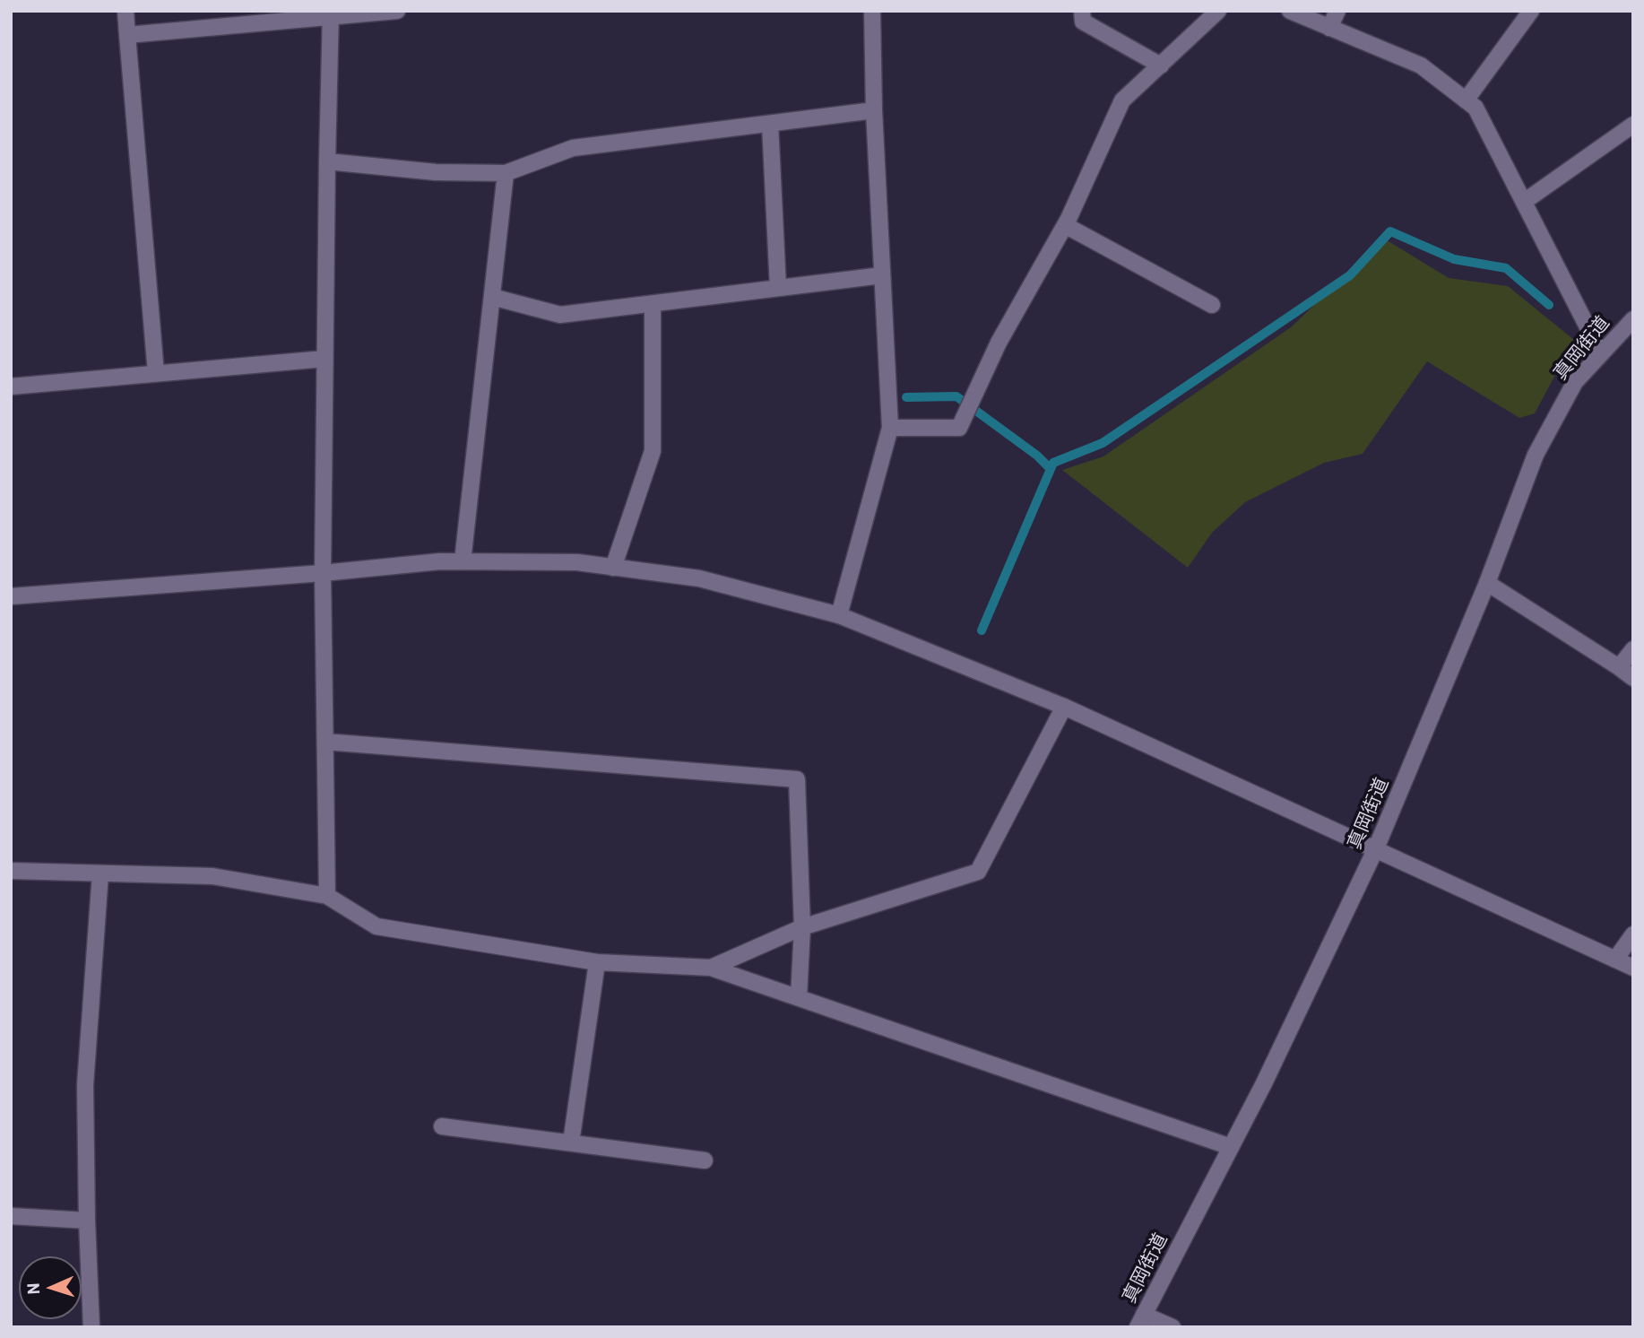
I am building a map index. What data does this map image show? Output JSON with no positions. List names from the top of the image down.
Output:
{
  "streets": {
    "street": ["真岡街道"]
  },
  "north": "left"
}
